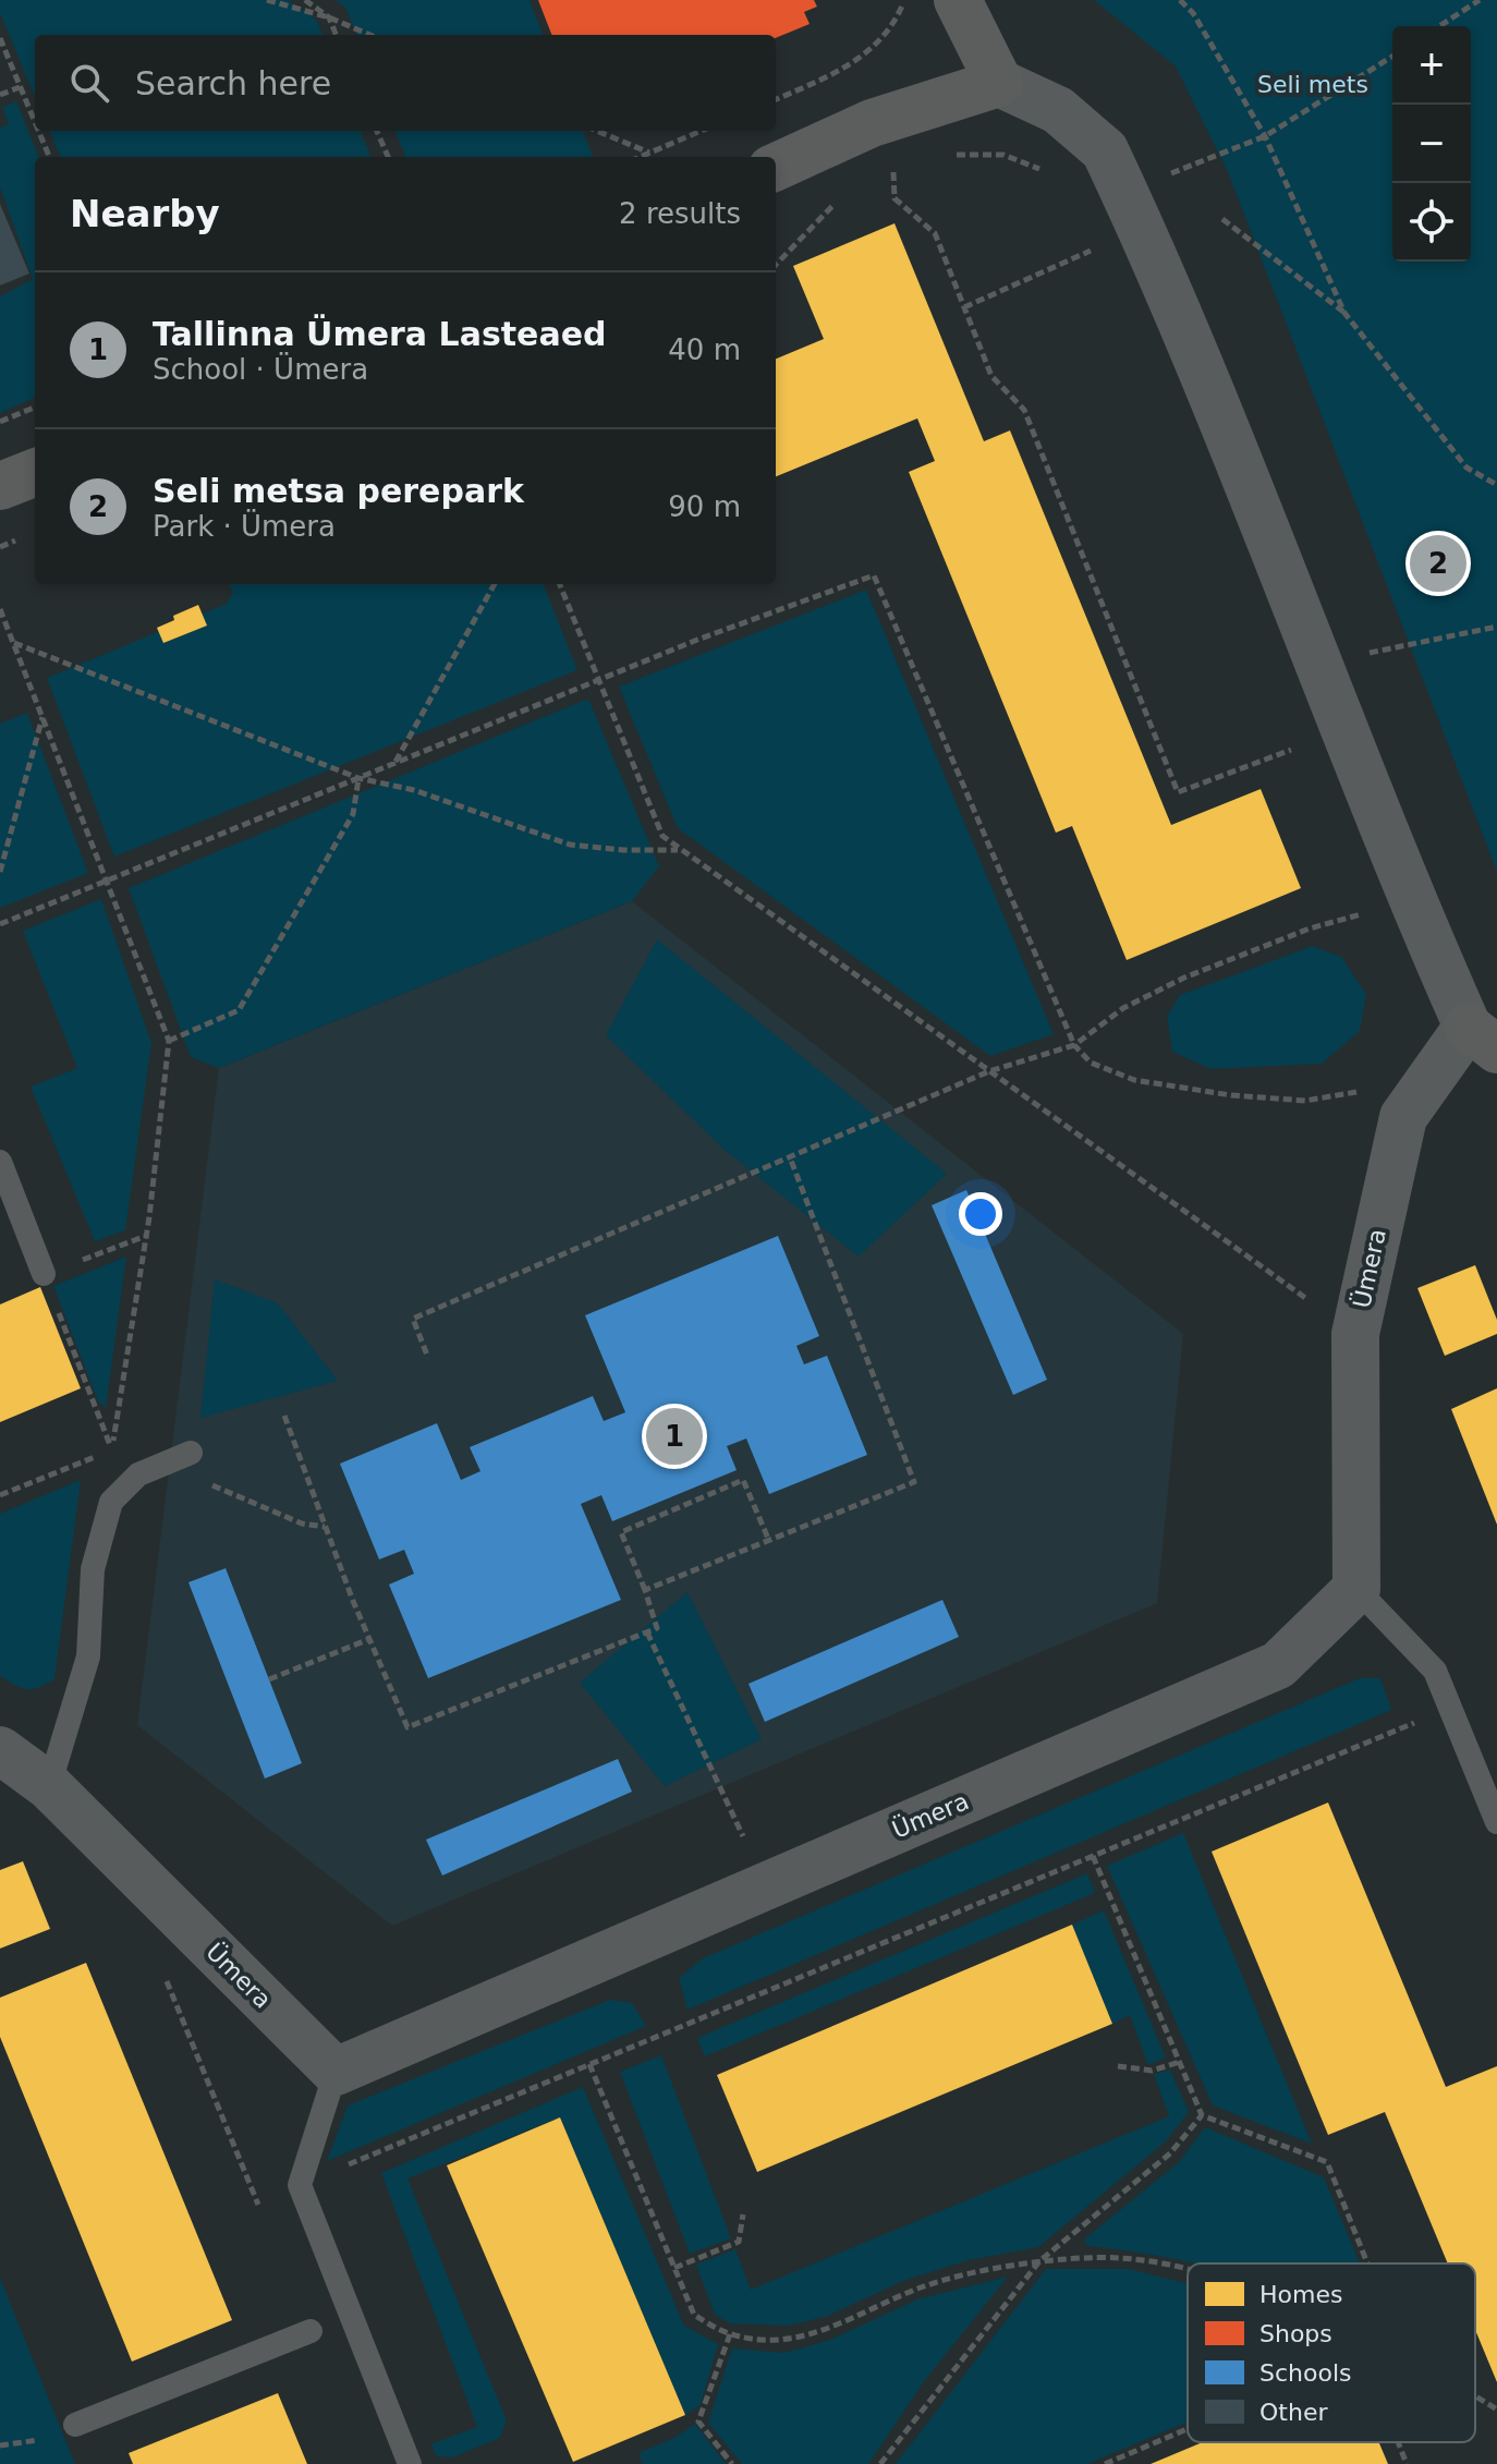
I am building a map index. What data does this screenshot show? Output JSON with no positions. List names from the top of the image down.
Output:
{
  "streets": {
    "street": ["Ümera"]
  },
  "parks": ["Seli mets"],
  "legend": [
    "Homes",
    "Shops",
    "Schools",
    "Other"
  ],
  "page": {
    "map_buttons": ["+", "−"],
    "search": "Search here",
    "heading": ["Nearby", "2 results"],
    "list": [
      {
        "mark": "1",
        "name": "Tallinna Ümera Lasteaed",
        "note": "School · Ümera",
        "value": "40 m"
      },
      {
        "mark": "2",
        "name": "Seli metsa perepark",
        "note": "Park · Ümera",
        "value": "90 m"
      }
    ],
    "pins": ["2", "1"]
  }
}
